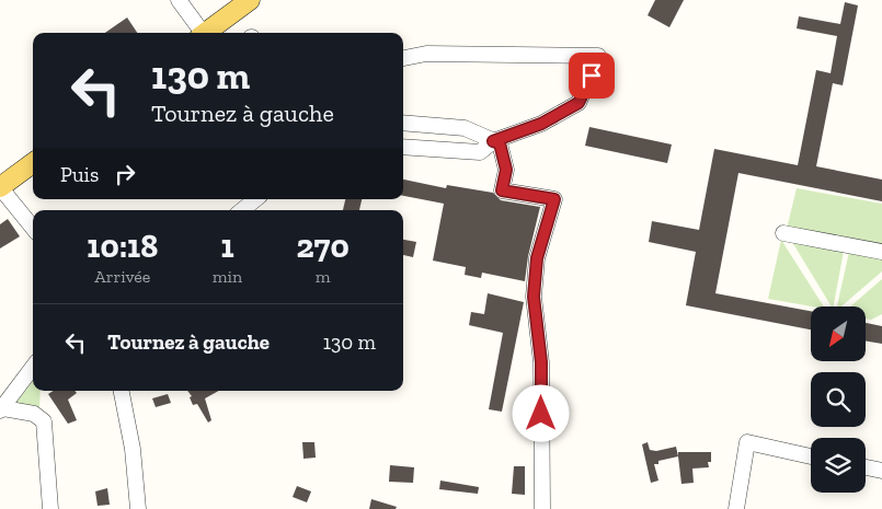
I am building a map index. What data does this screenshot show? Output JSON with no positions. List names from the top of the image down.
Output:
{
  "north": "bottom left",
  "page": {
    "turn": ["130 m", "Tournez à gauche"],
    "then": "Puis",
    "eta": [
      "10:18",
      "Arrivée",
      "1",
      "min",
      "270",
      "m"
    ],
    "list": [
      {
        "name": "Tournez à gauche",
        "value": "130 m"
      }
    ]
  }
}
